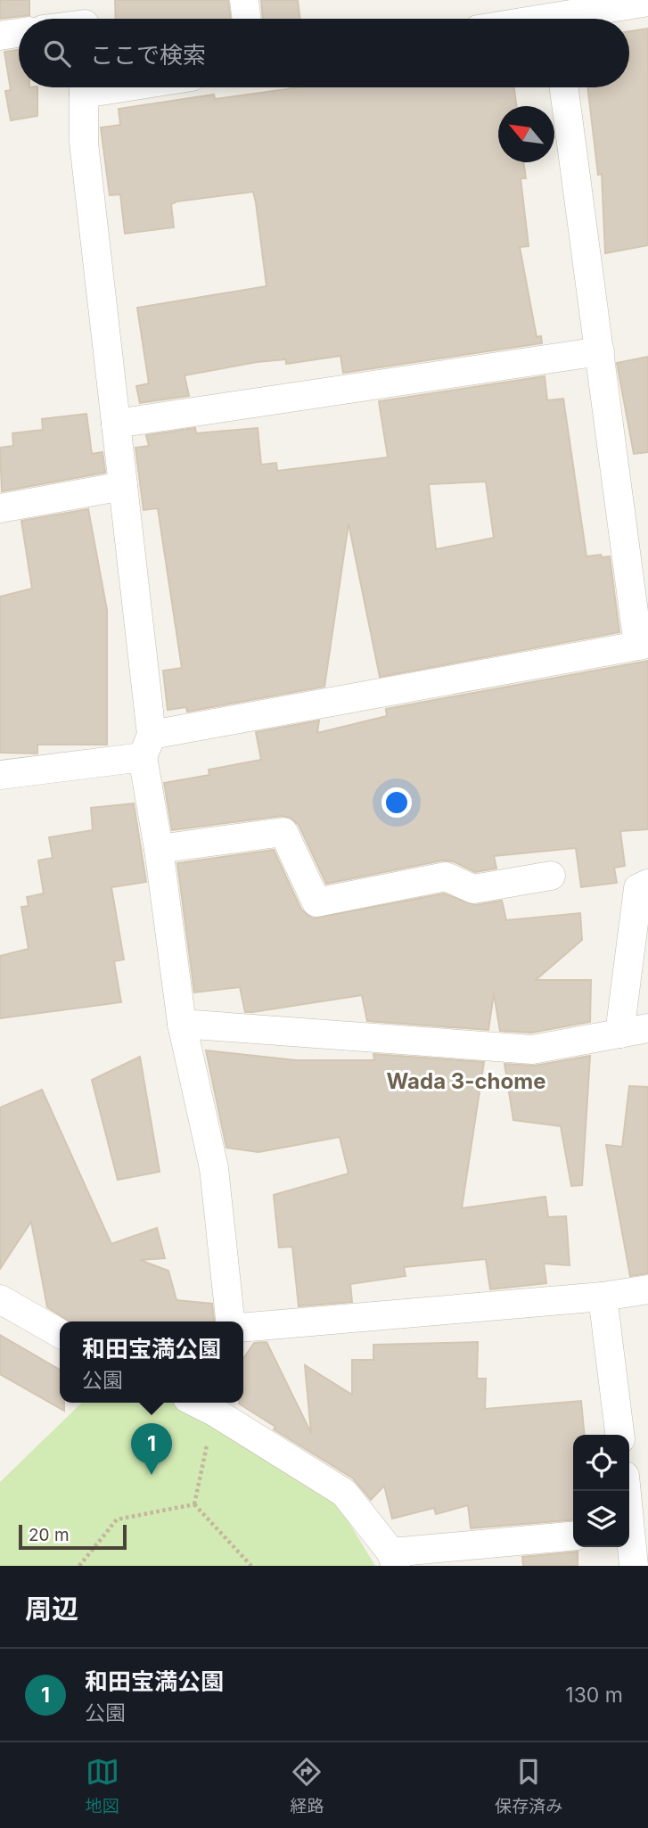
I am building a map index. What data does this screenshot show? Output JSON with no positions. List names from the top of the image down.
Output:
{
  "districts": ["Wada 3-chome"],
  "scale_bar": "20 m",
  "north": "top left",
  "page": {
    "search": "ここで検索",
    "popup": ["和田宝満公園", "公園"],
    "pins": "1",
    "scale": "20 m",
    "heading": "周辺",
    "list": [
      {
        "mark": "1",
        "name": "和田宝満公園",
        "note": "公園",
        "value": "130 m"
      }
    ],
    "nav": ["地図", "経路", "保存済み"]
  }
}
